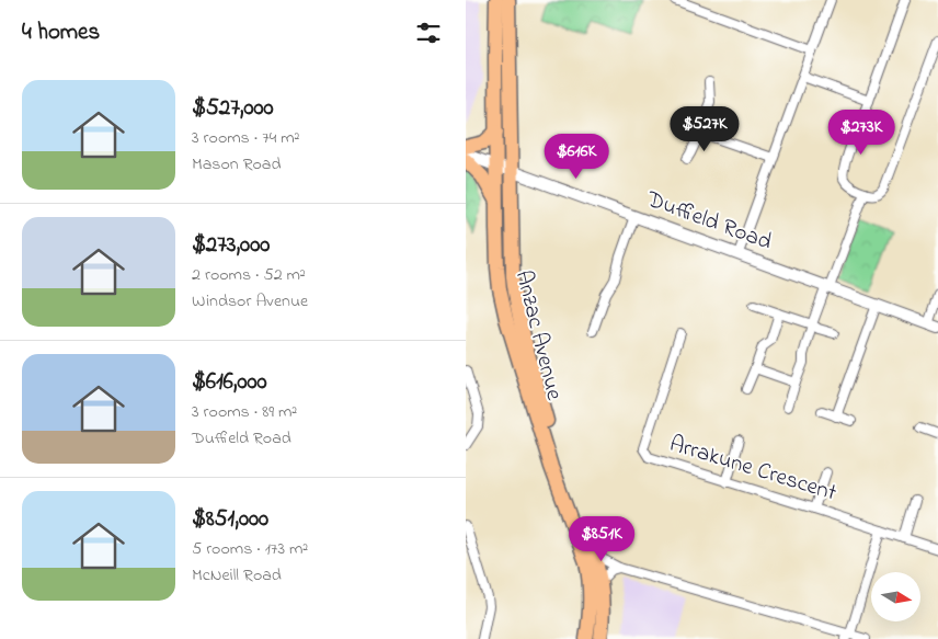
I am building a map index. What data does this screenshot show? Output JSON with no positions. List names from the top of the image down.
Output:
{
  "streets": {
    "highway": ["Anzac Avenue"],
    "street": ["Duffield Road", "Arrakune Crescent"]
  },
  "crossings": [
    ["Duffield Road", "Anzac Avenue"]
  ],
  "north": "right",
  "page": {
    "heading": "4 homes",
    "list": [
      {
        "name": "$527,000",
        "note": "3 rooms · 74 m² · Mason Road"
      },
      {
        "name": "$273,000",
        "note": "2 rooms · 52 m² · Windsor Avenue"
      },
      {
        "name": "$616,000",
        "note": "3 rooms · 89 m² · Duffield Road"
      },
      {
        "name": "$851,000",
        "note": "5 rooms · 173 m² · McNeill Road"
      }
    ],
    "price": [
      "$527K",
      "$273K",
      "$616K",
      "$851K"
    ]
  }
}
